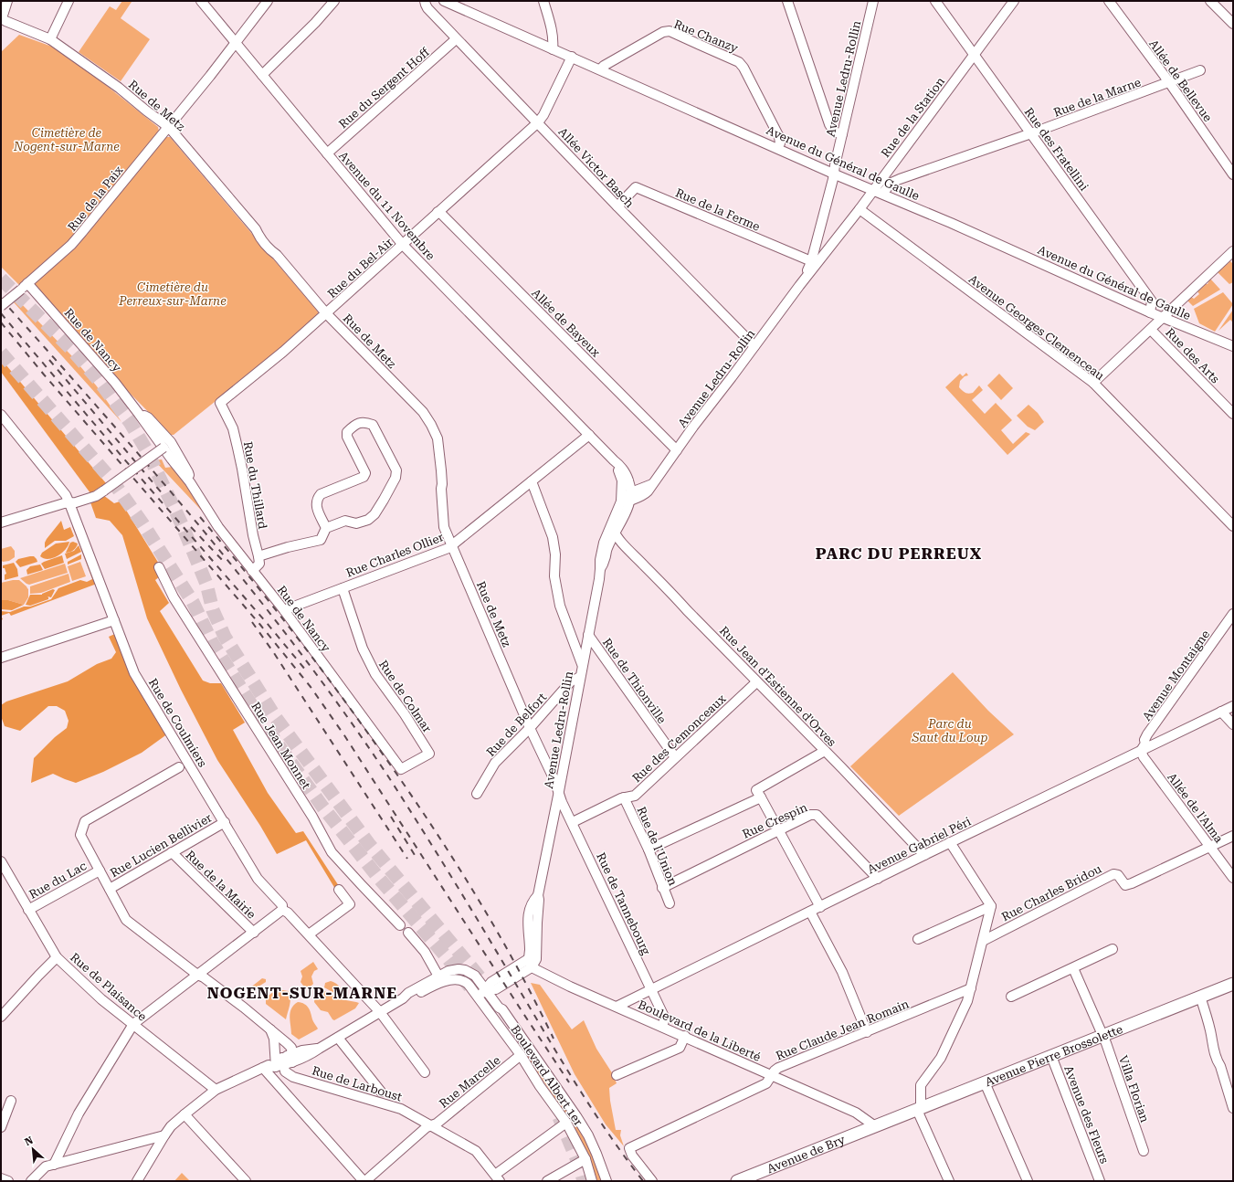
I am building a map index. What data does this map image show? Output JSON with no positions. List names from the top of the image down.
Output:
{
  "streets": {
    "main road": ["Avenue Pierre Brossolette", "Avenue de Bry"],
    "street": [
      "Rue Chanzy",
      "Avenue Ledru-Rollin",
      "Allée de Bellevue",
      "Rue du Sergent Hoff",
      "Rue de la Marne",
      "Rue de Metz",
      "Rue de la Station",
      "Rue des Fratellini",
      "Avenue du Général de Gaulle",
      "Allée Victor Basch",
      "Rue de la Paix",
      "Avenue du 11 Novembre",
      "Rue de la Ferme",
      "Rue du Bel-Air",
      "Allée de Bayeux",
      "Avenue Georges Clemenceau",
      "Rue de Nancy",
      "Rue des Arts",
      "Rue du Thillard",
      "Rue Charles Ollier",
      "Avenue Montaigne",
      "Rue de Thionville",
      "Rue Jean d'Estienne d'Orves",
      "Rue de Colmar",
      "Rue de Coulmiers",
      "Rue de Belfort",
      "Rue des Cemonceaux",
      "Rue Jean Monnet",
      "Allée de l'Alma",
      "Rue Crespin",
      "Rue Lucien Bellivier",
      "Avenue Gabriel Péri",
      "Rue de l'Union",
      "Rue du Lac",
      "Rue de la Mairie",
      "Rue Charles Bridou",
      "Rue de Tannebourg",
      "Rue de Plaisance",
      "Rue Claude Jean Romain",
      "Boulevard de la Liberté",
      "Boulevard Albert 1er",
      "Rue Marcelle",
      "Rue de Larboust",
      "Villa Florian",
      "Avenue des Fleurs"
    ]
  },
  "crossings": [
    ["Rue Chanzy", "Avenue du Général de Gaulle"],
    ["Avenue Ledru-Rollin", "Rue de Metz"],
    ["Avenue Ledru-Rollin", "Rue de la Station"],
    ["Avenue Ledru-Rollin", "Avenue du Général de Gaulle"],
    ["Avenue Ledru-Rollin", "Allée Victor Basch"],
    ["Avenue Ledru-Rollin", "Avenue du 11 Novembre"],
    ["Avenue Ledru-Rollin", "Rue de la Ferme"],
    ["Avenue Ledru-Rollin", "Allée de Bayeux"],
    ["Avenue Ledru-Rollin", "Rue de Thionville"],
    ["Avenue Ledru-Rollin", "Rue Jean d'Estienne d'Orves"],
    ["Avenue Ledru-Rollin", "Rue de Belfort"],
    ["Avenue Ledru-Rollin", "Rue de Tannebourg"],
    ["Avenue Ledru-Rollin", "Boulevard de la Liberté"],
    ["Allée de Bellevue", "Rue de la Marne"],
    ["Rue du Sergent Hoff", "Allée Victor Basch"],
    ["Rue du Sergent Hoff", "Avenue du 11 Novembre"],
    ["Rue de la Marne", "Rue des Fratellini"],
    ["Rue de la Marne", "Avenue du Général de Gaulle"],
    ["Rue de Metz", "Rue de la Paix"],
    ["Rue de Metz", "Rue du Bel-Air"],
    ["Rue de Metz", "Rue Charles Ollier"],
    ["Rue de Metz", "Rue de Belfort"],
    ["Rue de Metz", "Rue de Tannebourg"],
    ["Rue de la Station", "Rue des Fratellini"],
    ["Rue de la Station", "Avenue du Général de Gaulle"],
    ["Rue de la Station", "Rue de la Ferme"],
    ["Rue de la Station", "Avenue Georges Clemenceau"],
    ["Rue des Fratellini", "Avenue du Général de Gaulle"],
    ["Avenue du Général de Gaulle", "Rue du Bel-Air"],
    ["Allée Victor Basch", "Rue de la Ferme"],
    ["Allée Victor Basch", "Rue du Bel-Air"],
    ["Rue de la Paix", "Avenue du 11 Novembre"],
    ["Rue de la Paix", "Rue de Nancy"],
    ["Avenue du 11 Novembre", "Rue du Bel-Air"],
    ["Avenue du 11 Novembre", "Rue Charles Ollier"],
    ["Rue du Bel-Air", "Allée de Bayeux"],
    ["Rue du Bel-Air", "Rue du Thillard"],
    ["Rue de Nancy", "Rue Charles Ollier"],
    ["Rue de Nancy", "Rue de Colmar"],
    ["Rue Charles Ollier", "Rue de Colmar"],
    ["Avenue Montaigne", "Allée de l'Alma"],
    ["Avenue Montaigne", "Avenue Gabriel Péri"],
    ["Rue de Thionville", "Rue des Cemonceaux"],
    ["Rue Jean d'Estienne d'Orves", "Rue des Cemonceaux"],
    ["Rue Jean d'Estienne d'Orves", "Avenue Gabriel Péri"],
    ["Rue de Coulmiers", "Rue Lucien Bellivier"],
    ["Rue des Cemonceaux", "Rue de l'Union"],
    ["Rue des Cemonceaux", "Rue de Tannebourg"],
    ["Allée de l'Alma", "Avenue Gabriel Péri"],
    ["Allée de l'Alma", "Rue Charles Bridou"],
    ["Rue Crespin", "Avenue Gabriel Péri"],
    ["Rue Crespin", "Rue de l'Union"],
    ["Rue Lucien Bellivier", "Rue de la Mairie"],
    ["Avenue Gabriel Péri", "Rue de Tannebourg"],
    ["Avenue Gabriel Péri", "Boulevard de la Liberté"],
    ["Rue du Lac", "Rue de Plaisance"],
    ["Rue de Tannebourg", "Boulevard de la Liberté"],
    ["Rue Claude Jean Romain", "Boulevard de la Liberté"],
    ["Boulevard de la Liberté", "Avenue Pierre Brossolette"],
    ["Boulevard de la Liberté", "Avenue de Bry"],
    ["Avenue Pierre Brossolette", "Villa Florian"],
    ["Avenue Pierre Brossolette", "Avenue des Fleurs"],
    ["Avenue Pierre Brossolette", "Avenue de Bry"],
    ["Boulevard Albert 1er", "Rue Marcelle"],
    ["Rue Marcelle", "Rue de Larboust"]
  ],
  "districts": ["PARC DU PERREUX", "NOGENT-SUR-MARNE"],
  "parks": ["Cimetière de Nogent-sur-Marne", "Cimetière du Perreux-sur-Marne", "Parc du Saut du Loup"],
  "north": "top left"
}
